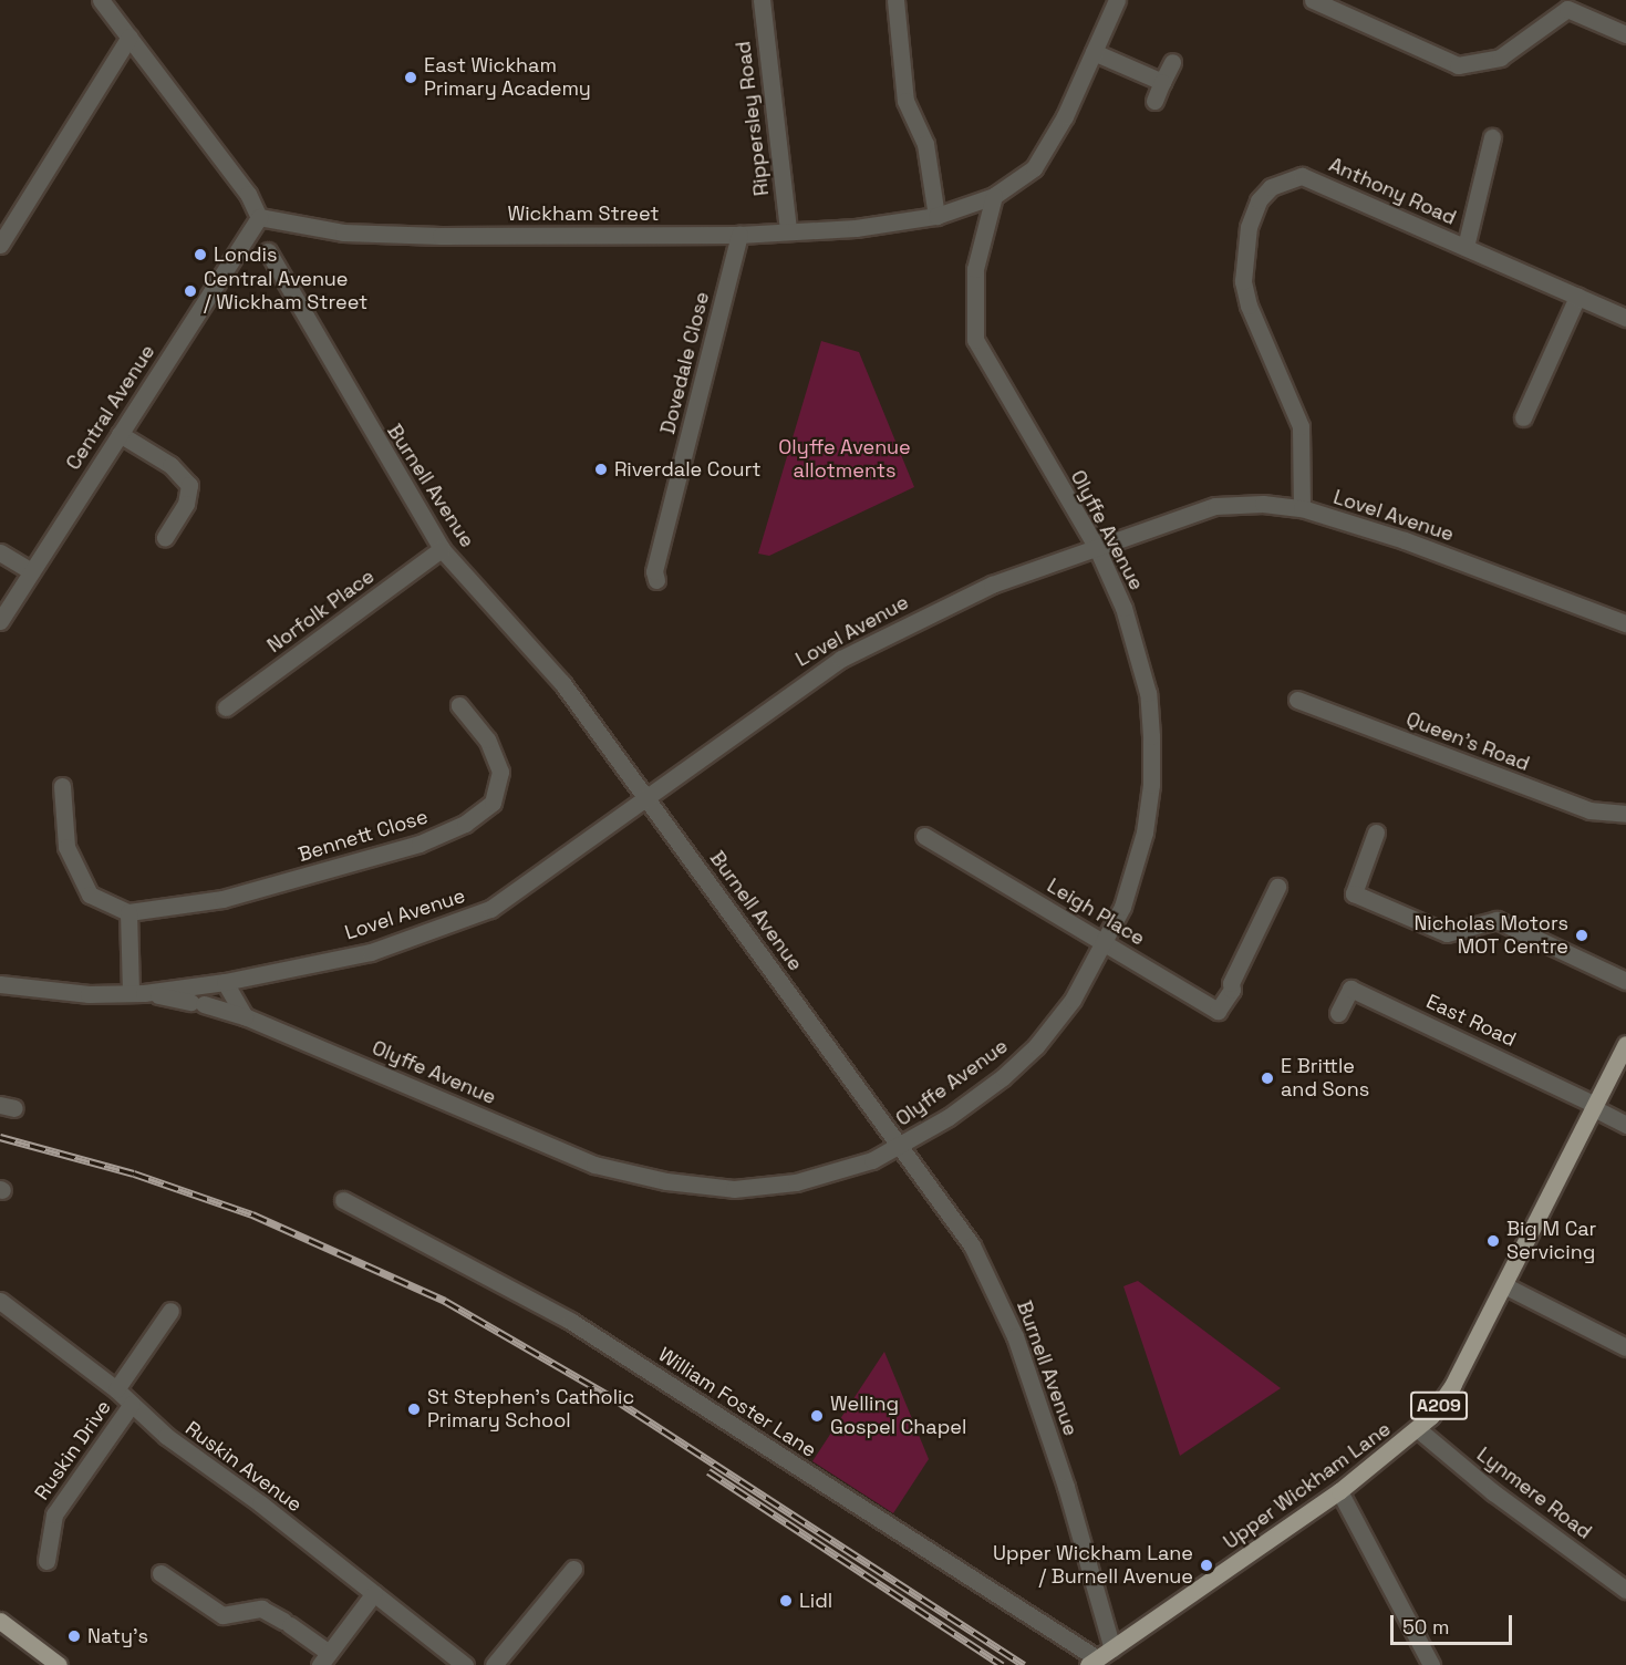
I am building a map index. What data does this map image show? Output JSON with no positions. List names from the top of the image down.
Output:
{
  "streets": {
    "main road": ["A209", "Upper Wickham Lane"],
    "street": [
      "Rippersley Road",
      "Anthony Road",
      "Wickham Street",
      "Dovedale Close",
      "Central Avenue",
      "Burnell Avenue",
      "Lovel Avenue",
      "Olyffe Avenue",
      "Norfolk Place",
      "Queen's Road",
      "Bennett Close",
      "Leigh Place",
      "East Road",
      "William Foster Lane",
      "Ruskin Drive",
      "Ruskin Avenue",
      "Lynmere Road"
    ]
  },
  "crossings": [
    ["Rippersley Road", "Wickham Street"],
    ["Anthony Road", "Lovel Avenue"],
    ["Wickham Street", "Dovedale Close"],
    ["Wickham Street", "Central Avenue"],
    ["Wickham Street", "Olyffe Avenue"],
    ["Burnell Avenue", "Lovel Avenue"],
    ["Burnell Avenue", "Olyffe Avenue"],
    ["Burnell Avenue", "Norfolk Place"],
    ["Burnell Avenue", "Upper Wickham Lane"],
    ["Lovel Avenue", "Olyffe Avenue"],
    ["Olyffe Avenue", "Leigh Place"],
    ["East Road", "Upper Wickham Lane"],
    ["William Foster Lane", "Upper Wickham Lane"],
    ["Ruskin Drive", "Ruskin Avenue"],
    ["Upper Wickham Lane", "Lynmere Road"]
  ],
  "parks": ["Olyffe Avenue allotments"],
  "places": [
    "East Wickham Primary Academy",
    "Londis",
    "Central Avenue / Wickham Street",
    "Riverdale Court",
    "Nicholas Motors MOT Centre",
    "E Brittle and Sons",
    "Big M Car Servicing",
    "St Stephen's Catholic Primary School",
    "Welling Gospel Chapel",
    "Upper Wickham Lane / Burnell Avenue",
    "Lidl",
    "Naty's"
  ],
  "scale_bar": "50 m"
}
